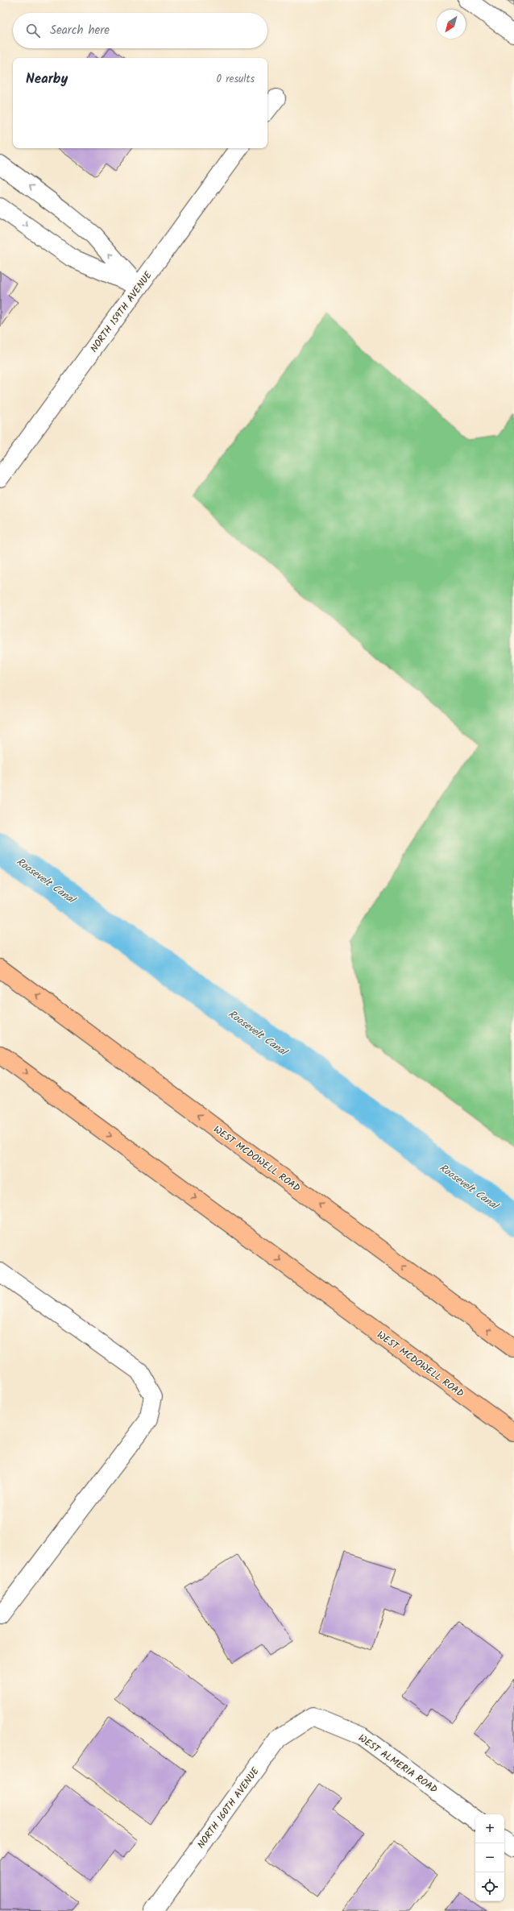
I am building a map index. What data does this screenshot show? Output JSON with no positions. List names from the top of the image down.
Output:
{
  "streets": {
    "main road": ["WEST MCDOWELL ROAD"],
    "street": ["NORTH 159TH AVENUE", "WEST ALMERIA ROAD", "NORTH 160TH AVENUE"]
  },
  "crossings": [
    ["WEST ALMERIA ROAD", "NORTH 160TH AVENUE"]
  ],
  "water": ["Roosevelt Canal"],
  "north": "bottom left",
  "page": {
    "search": "Search here",
    "heading": ["Nearby", "0 results"],
    "map_buttons": ["+", "−"]
  }
}
